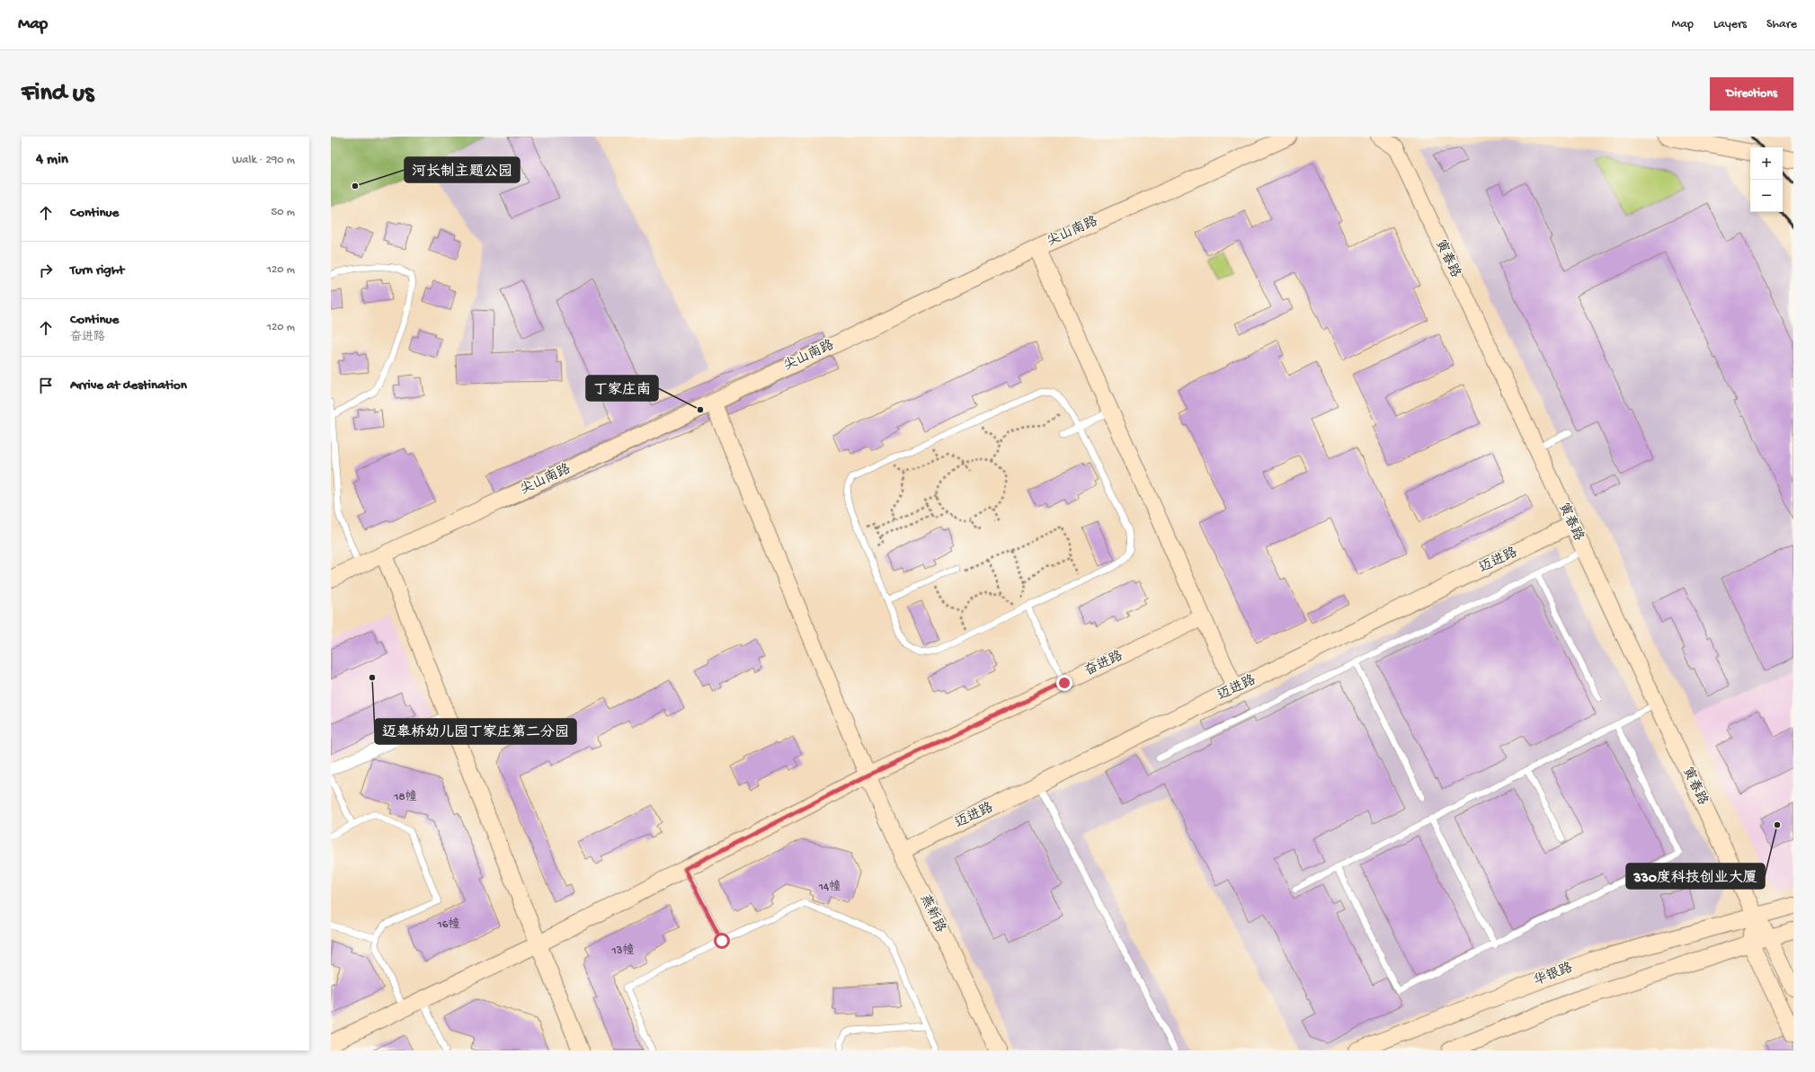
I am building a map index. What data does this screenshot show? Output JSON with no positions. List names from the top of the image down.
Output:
{
  "streets": {
    "street": [
      "尖山南路",
      "寅春路",
      "迈进路",
      "奋进路",
      "燕新路",
      "华银路"
    ]
  },
  "crossings": [
    ["尖山南路", "燕新路"],
    ["寅春路", "迈进路"],
    ["寅春路", "华银路"],
    ["迈进路", "燕新路"],
    ["奋进路", "燕新路"]
  ],
  "places": [
    "河长制主题公园",
    "丁家庄南",
    "迈皋桥幼儿园丁家庄第二分园",
    "330度科技创业大厦"
  ],
  "house_numbers": [
    "18幢",
    "14幢",
    "16幢",
    "13幢"
  ],
  "page": {
    "header": "Map",
    "nav": ["Map", "Layers", "Share"],
    "buttons": "Directions",
    "title": "Find us",
    "heading": ["4 min", "Walk · 290 m"],
    "map_buttons": ["+", "−"],
    "list": [
      ["Continue", "50 m"],
      ["Turn right", "120 m"],
      ["Continue", "奋进路", "120 m"],
      "Arrive at destination"
    ]
  }
}
